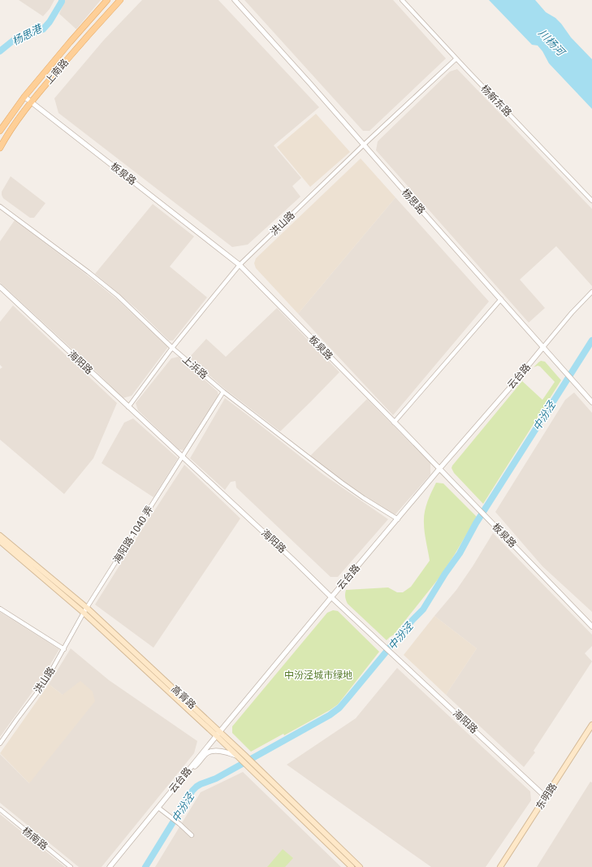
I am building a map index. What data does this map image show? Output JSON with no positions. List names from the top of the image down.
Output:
{
  "streets": {
    "main road": ["上南路", "高青路", "东明路"],
    "street": [
      "杨新东路",
      "板泉路",
      "杨思路",
      "洪山路",
      "海阳路",
      "上浜路",
      "云台路",
      "海阳路 1040 弄",
      "杨南路"
    ]
  },
  "crossings": [
    ["上南路", "板泉路"],
    ["杨新东路", "洪山路"],
    ["板泉路", "洪山路"],
    ["板泉路", "云台路"],
    ["杨思路", "洪山路"],
    ["杨思路", "云台路"],
    ["洪山路", "海阳路"],
    ["洪山路", "上浜路"],
    ["洪山路", "海阳路 1040 弄"],
    ["洪山路", "高青路"],
    ["海阳路", "云台路"],
    ["海阳路", "海阳路 1040 弄"],
    ["海阳路", "东明路"],
    ["上浜路", "云台路"],
    ["上浜路", "海阳路 1040 弄"],
    ["云台路", "高青路"],
    ["海阳路 1040 弄", "高青路"]
  ],
  "water": ["杨思港", "川杨河", "中汾泾"],
  "parks": ["中汾泾城市绿地"]
}
